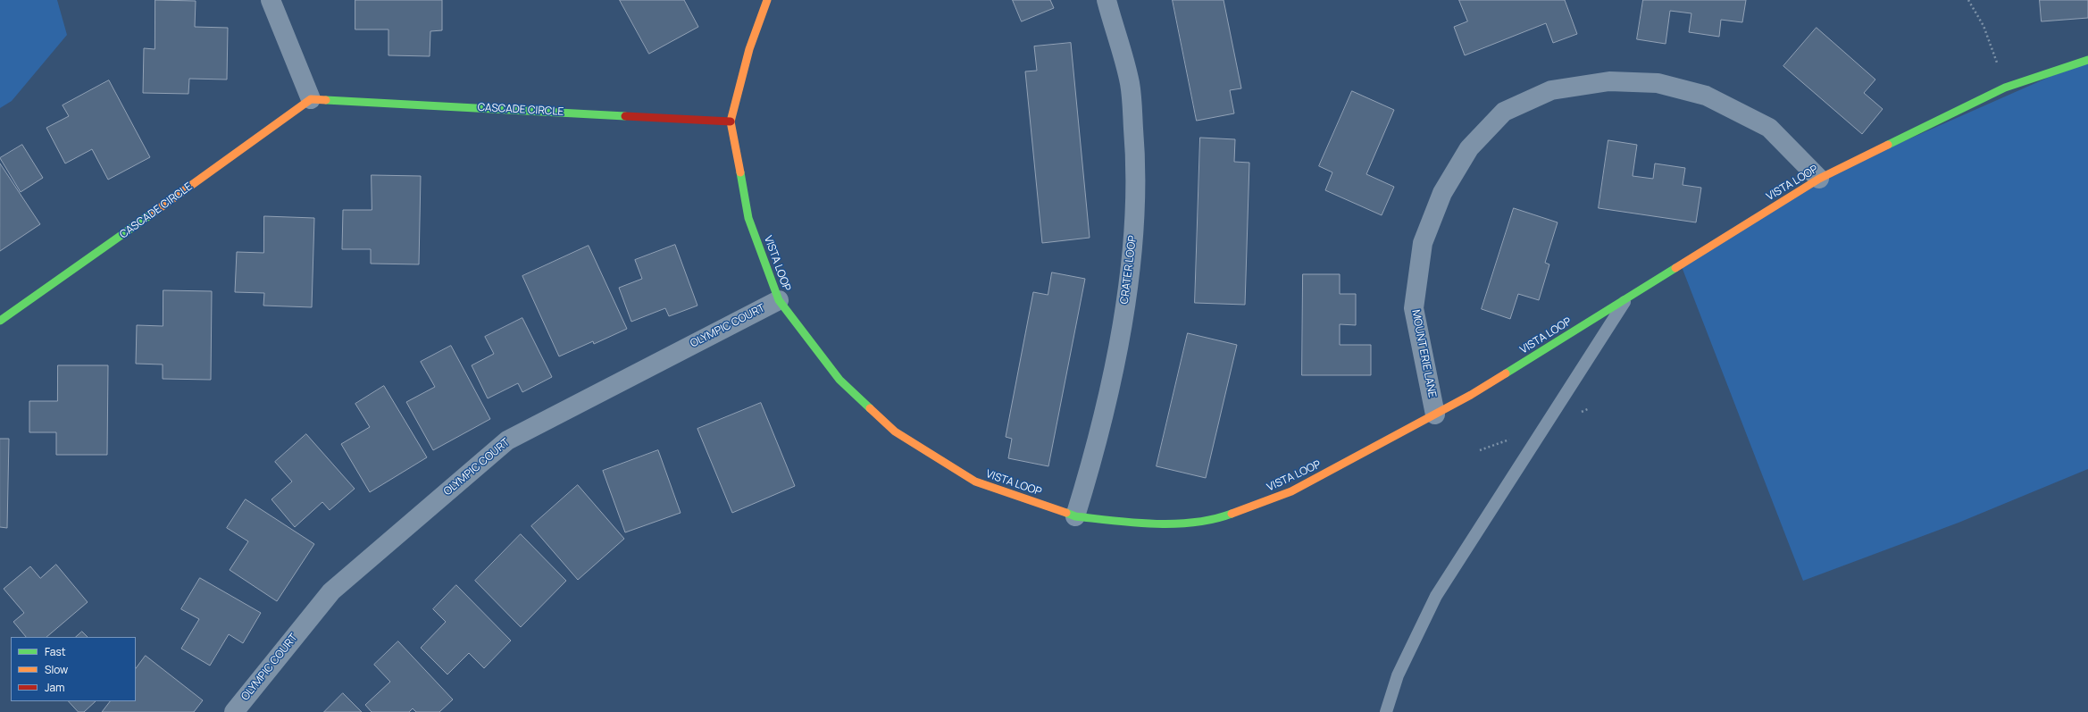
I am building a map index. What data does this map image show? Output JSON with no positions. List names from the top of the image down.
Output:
{
  "streets": {
    "street": [
      "CASCADE CIRCLE",
      "VISTA LOOP",
      "CRATER LOOP",
      "OLYMPIC COURT",
      "MOUNT ERIE LANE"
    ]
  },
  "crossings": [
    ["CASCADE CIRCLE", "VISTA LOOP"],
    ["VISTA LOOP", "CRATER LOOP"],
    ["VISTA LOOP", "OLYMPIC COURT"],
    ["VISTA LOOP", "MOUNT ERIE LANE"]
  ],
  "legend": ["Fast", "Slow", "Jam"]
}
